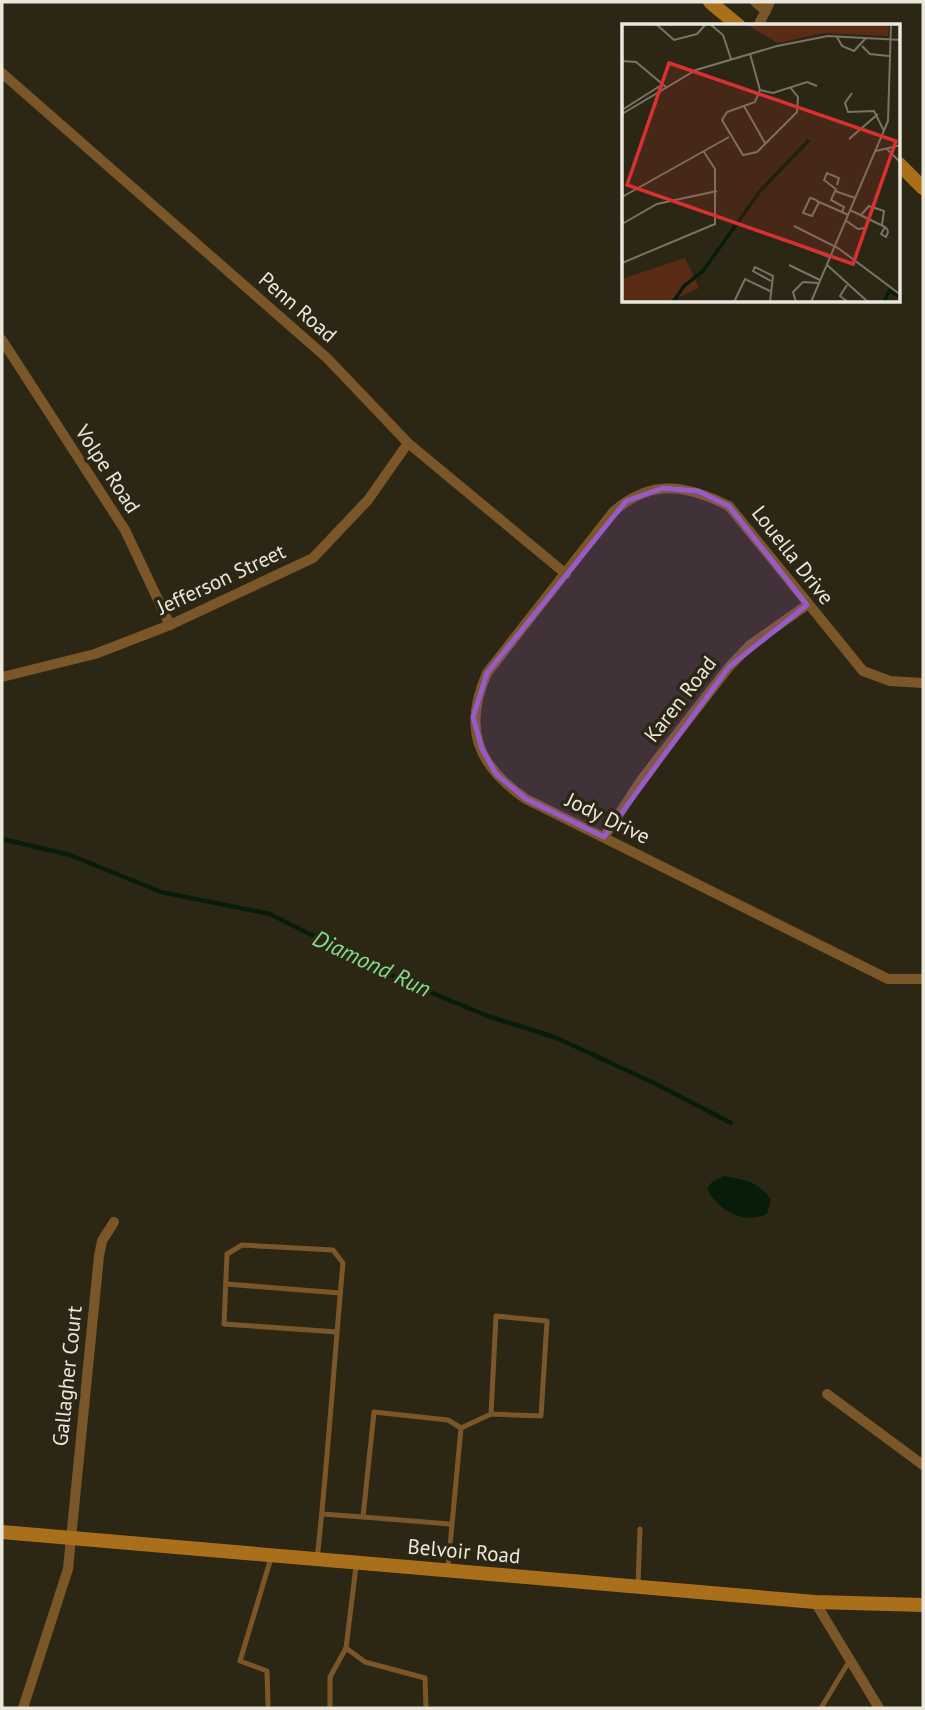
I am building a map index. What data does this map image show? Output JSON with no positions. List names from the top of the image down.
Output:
{
  "streets": {
    "street": [
      "Penn Road",
      "Volpe Road",
      "Louella Drive",
      "Jefferson Street",
      "Karen Road",
      "Jody Drive",
      "Gallagher Court",
      "Belvoir Road"
    ]
  },
  "crossings": [
    ["Penn Road", "Louella Drive"],
    ["Penn Road", "Jefferson Street"],
    ["Penn Road", "Jody Drive"],
    ["Volpe Road", "Jefferson Street"],
    ["Louella Drive", "Karen Road"],
    ["Louella Drive", "Jody Drive"],
    ["Karen Road", "Jody Drive"],
    ["Gallagher Court", "Belvoir Road"]
  ],
  "water": ["Diamond Run"]
}
